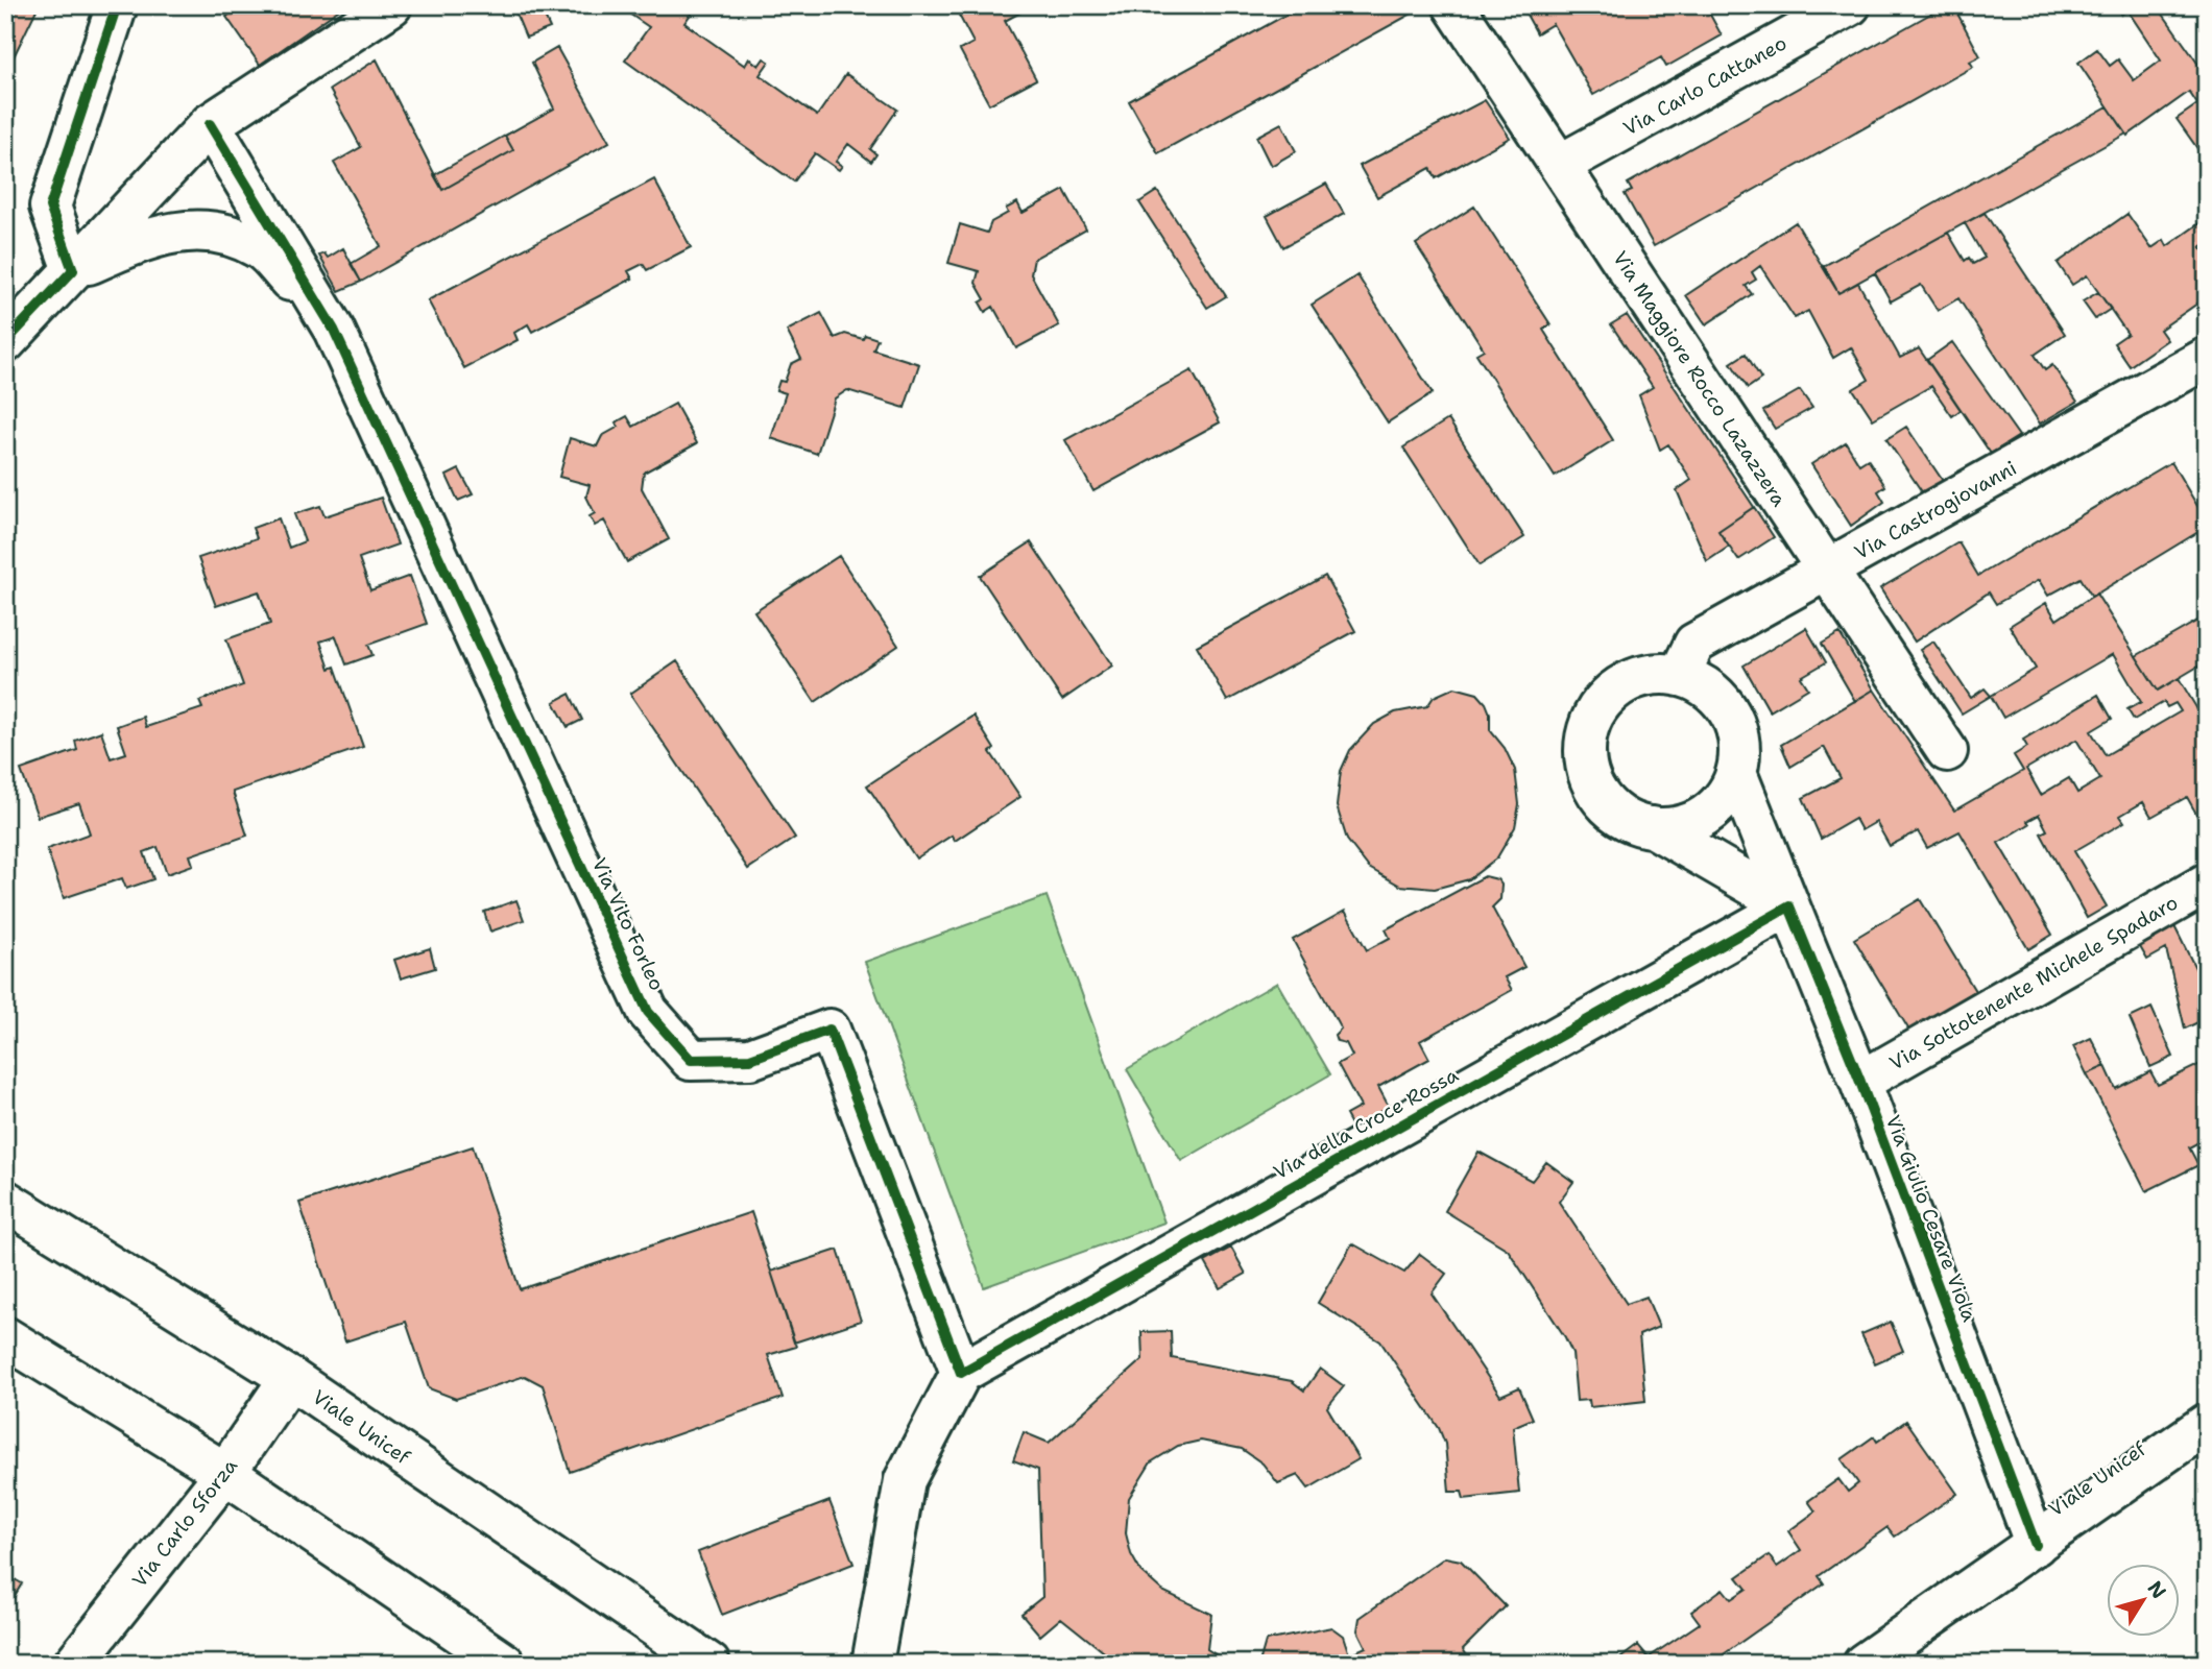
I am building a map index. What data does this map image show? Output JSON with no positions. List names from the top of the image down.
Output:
{
  "streets": {
    "street": [
      "Via Carlo Cattaneo",
      "Via Maggiore Rocco Lazazzera",
      "Via Castrogiovanni",
      "Via Vito Forleo",
      "Via Sottotenente Michele Spadaro",
      "Via della Croce Rossa",
      "Via Giulio Cesare Viola",
      "Viale Unicef",
      "Via Carlo Sforza"
    ]
  },
  "crossings": [
    ["Via Carlo Cattaneo", "Via Maggiore Rocco Lazazzera"],
    ["Via Maggiore Rocco Lazazzera", "Via Castrogiovanni"],
    ["Via Castrogiovanni", "Via Giulio Cesare Viola"],
    ["Via Vito Forleo", "Via della Croce Rossa"],
    ["Via Sottotenente Michele Spadaro", "Via Giulio Cesare Viola"],
    ["Via della Croce Rossa", "Via Giulio Cesare Viola"],
    ["Via Giulio Cesare Viola", "Viale Unicef"],
    ["Viale Unicef", "Via Carlo Sforza"]
  ],
  "north": "top right"
}
